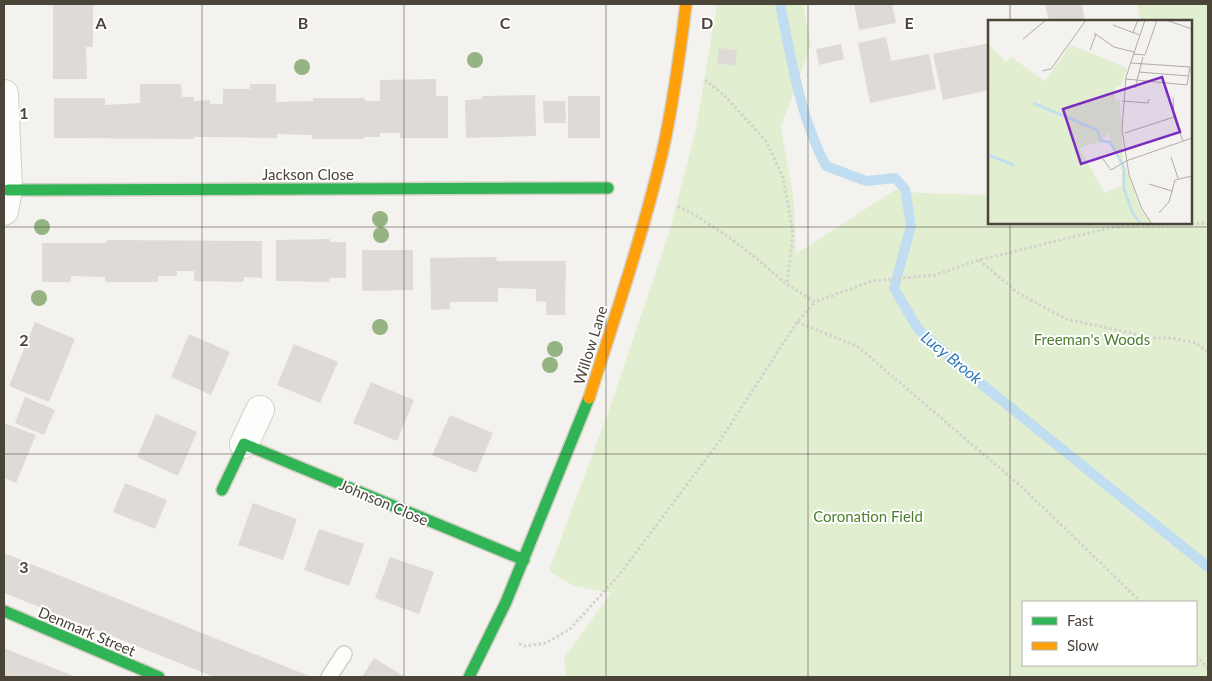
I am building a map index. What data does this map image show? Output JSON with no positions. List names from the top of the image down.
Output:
{
  "streets": {
    "street": [
      "Jackson Close",
      "Willow Lane",
      "Johnson Close",
      "Denmark Street"
    ]
  },
  "crossings": [
    ["Willow Lane", "Johnson Close"]
  ],
  "water": ["Lucy Brook"],
  "parks": ["Freeman's Woods", "Coronation Field"],
  "legend": ["Fast", "Slow"],
  "grid": {
    "columns": [
      "A",
      "B",
      "C",
      "D",
      "E"
    ],
    "rows": ["1", "2", "3"]
  }
}
